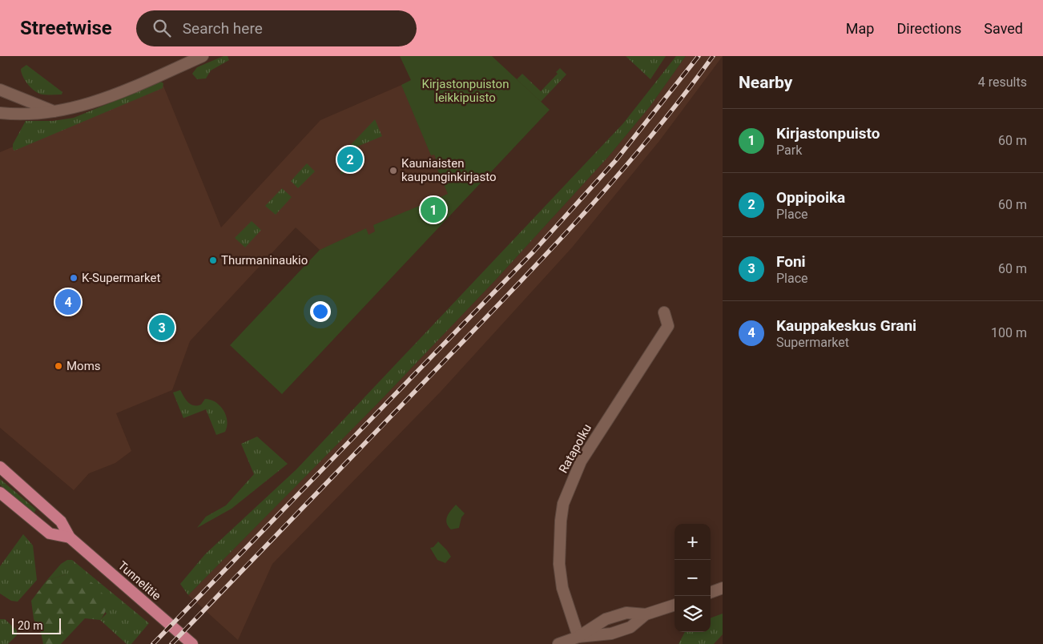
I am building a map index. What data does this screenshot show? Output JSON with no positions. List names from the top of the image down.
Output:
{
  "streets": {
    "main road": ["Tunnelitie"],
    "street": ["Ratapolku"]
  },
  "parks": ["Kirjastonpuiston leikkipuisto"],
  "places": [
    "Kauniaisten kaupunginkirjasto",
    "Thurmaninaukio",
    "K-Supermarket",
    "Moms"
  ],
  "scale_bar": "20 m",
  "page": {
    "header": "Streetwise",
    "search": "Search here",
    "nav": ["Map", "Directions", "Saved"],
    "heading": ["Nearby", "4 results"],
    "list": [
      {
        "mark": "1",
        "name": "Kirjastonpuisto",
        "note": "Park",
        "value": "60 m"
      },
      {
        "mark": "2",
        "name": "Oppipoika",
        "note": "Place",
        "value": "60 m"
      },
      {
        "mark": "3",
        "name": "Foni",
        "note": "Place",
        "value": "60 m"
      },
      {
        "mark": "4",
        "name": "Kauppakeskus Grani",
        "note": "Supermarket",
        "value": "100 m"
      }
    ],
    "pins": [
      "2",
      "1",
      "4",
      "3"
    ],
    "map_buttons": ["+", "−"],
    "scale": "20 m"
  }
}
